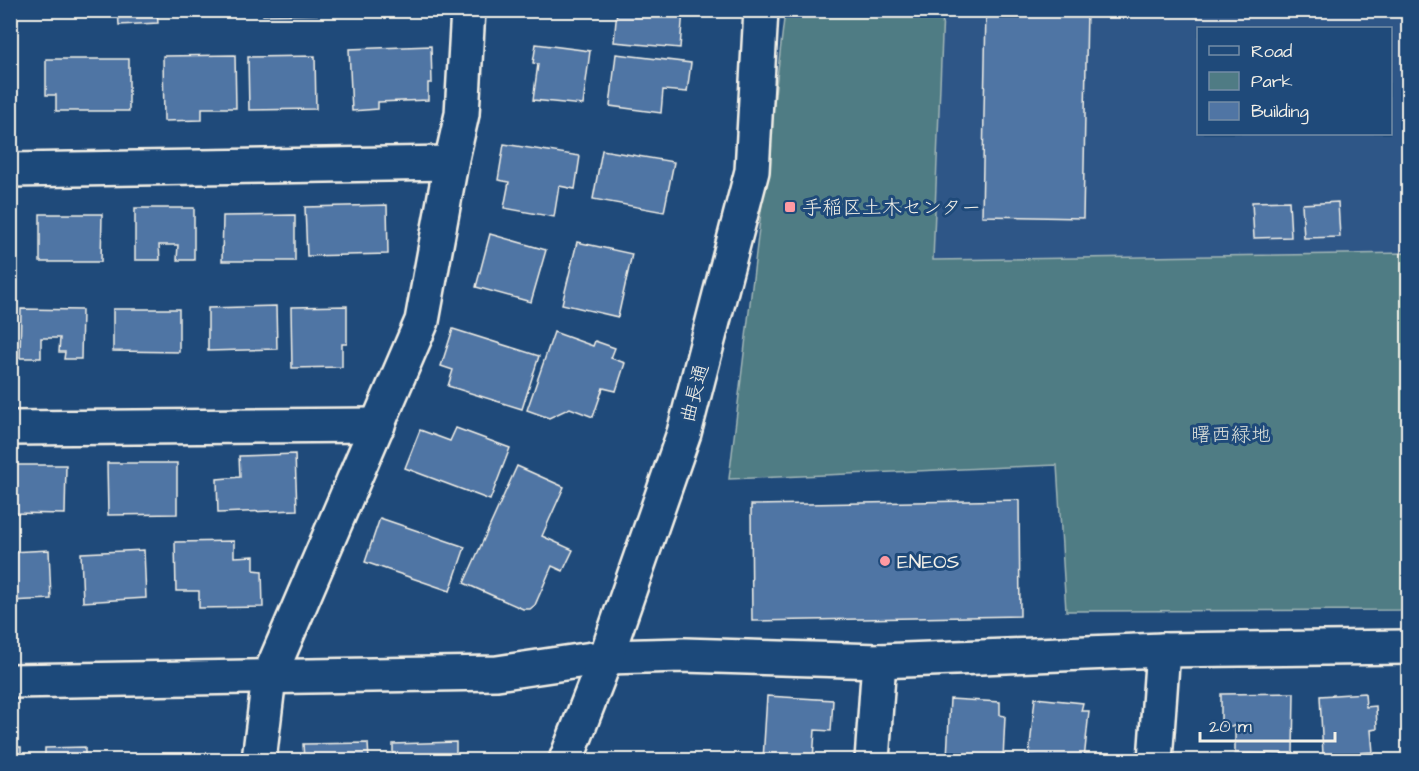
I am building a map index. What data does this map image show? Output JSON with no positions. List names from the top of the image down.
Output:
{
  "streets": {
    "street": ["曲長通"]
  },
  "parks": ["曙西緑地"],
  "places": {
    "transit": ["手稲区土木センター"],
    "other": ["ENEOS"]
  },
  "legend": ["Road", "Park", "Building"],
  "scale_bar": "20 m"
}
